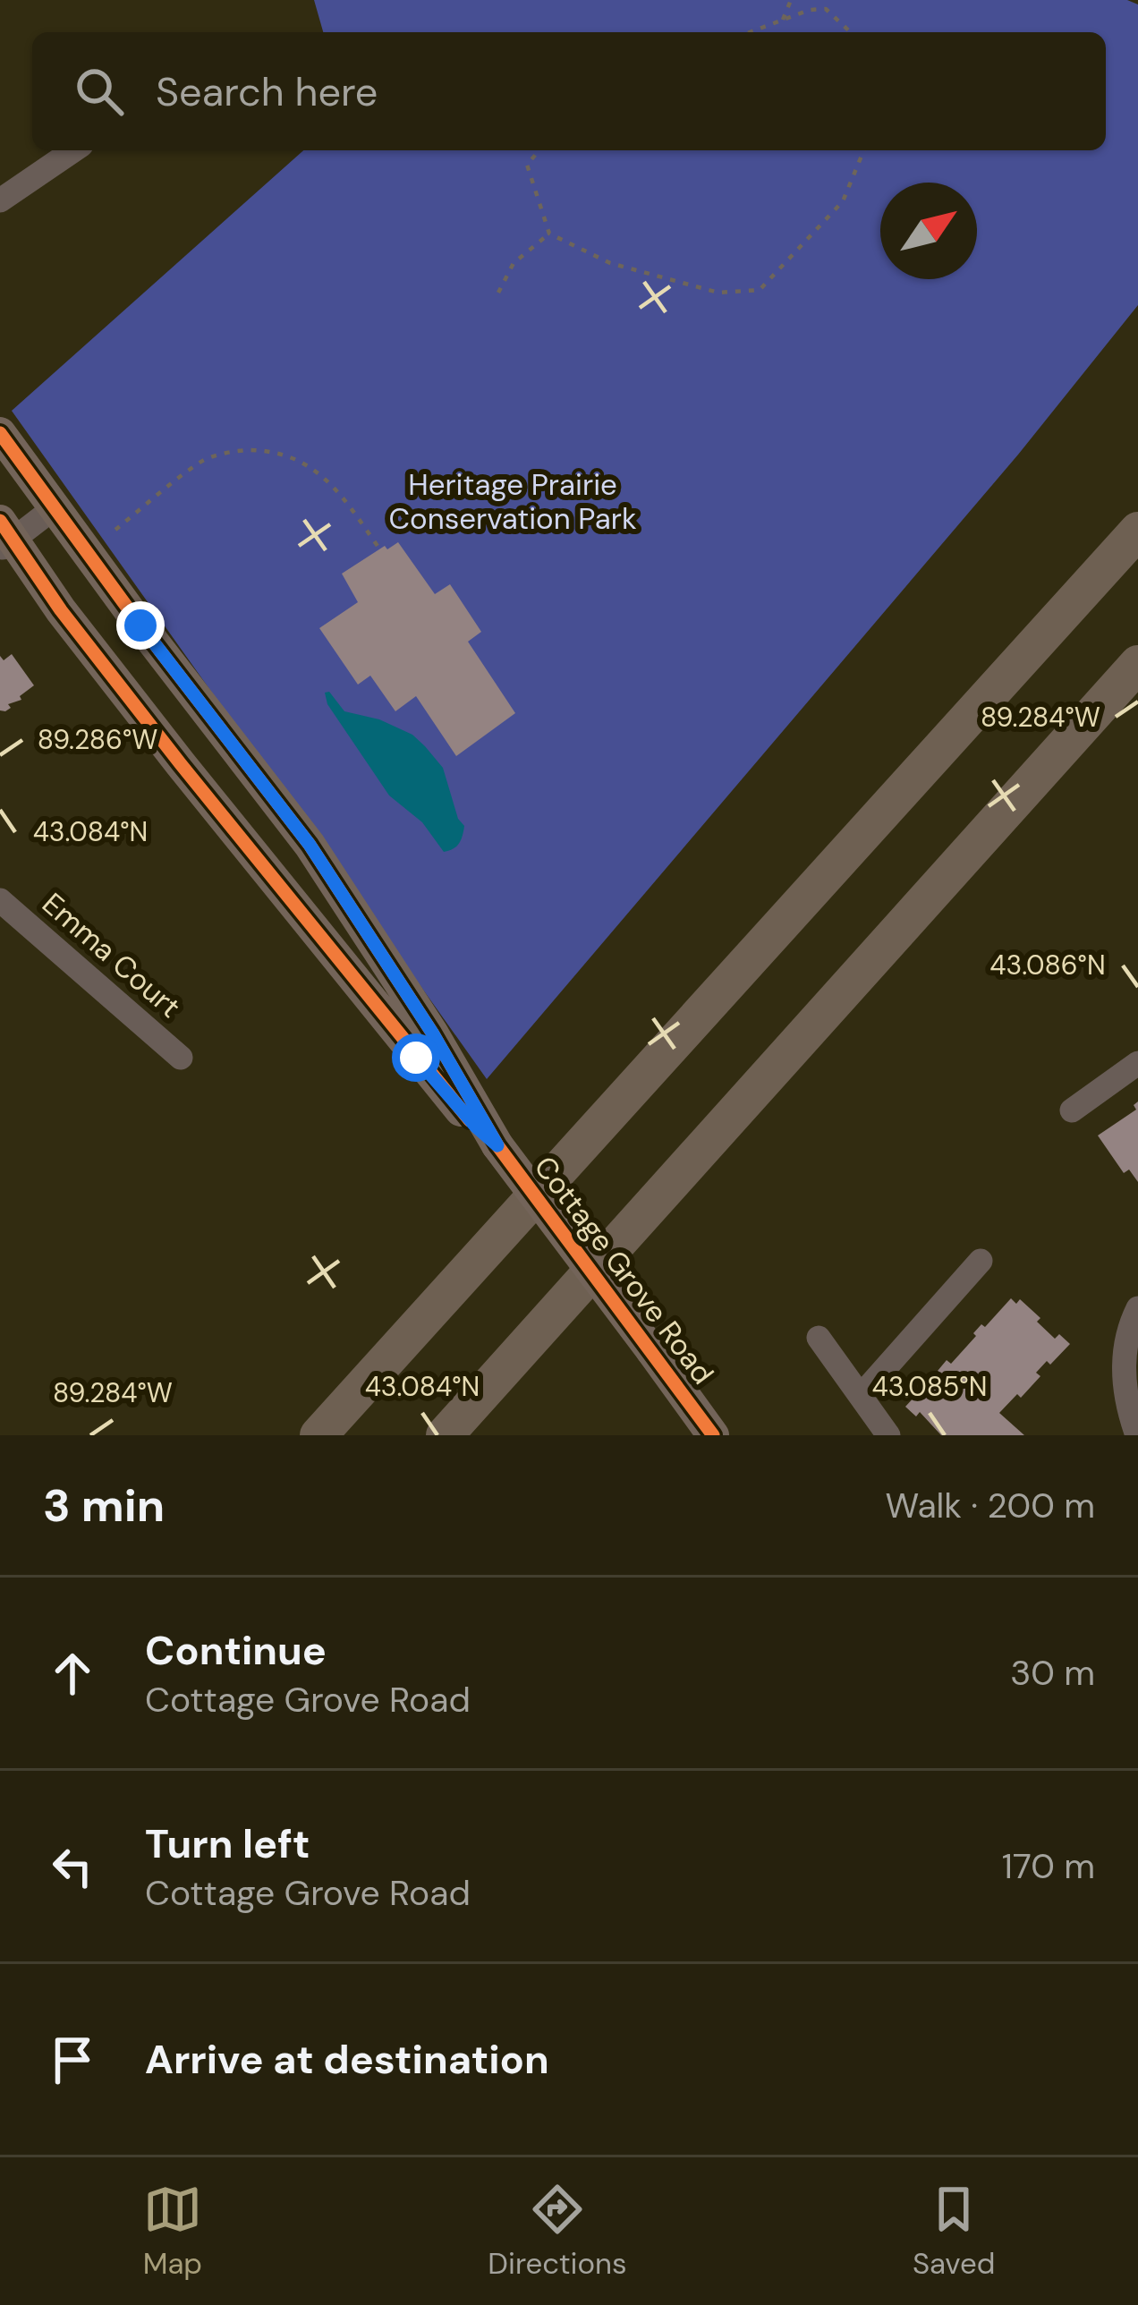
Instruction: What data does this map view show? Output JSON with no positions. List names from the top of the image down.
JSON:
{
  "streets": {
    "main road": ["Cottage Grove Road"],
    "street": ["Emma Court"]
  },
  "parks": ["Heritage Prairie Conservation Park"],
  "north": "top right",
  "page": {
    "search": "Search here",
    "heading": ["3 min", "Walk · 200 m"],
    "list": [
      ["Continue", "Cottage Grove Road", "30 m"],
      ["Turn left", "Cottage Grove Road", "170 m"],
      "Arrive at destination"
    ],
    "nav": ["Map", "Directions", "Saved"]
  },
  "coordinates": [
    "89.284°W",
    "89.286°W",
    "43.084°N",
    "43.086°N",
    "43.085°N"
  ]
}
